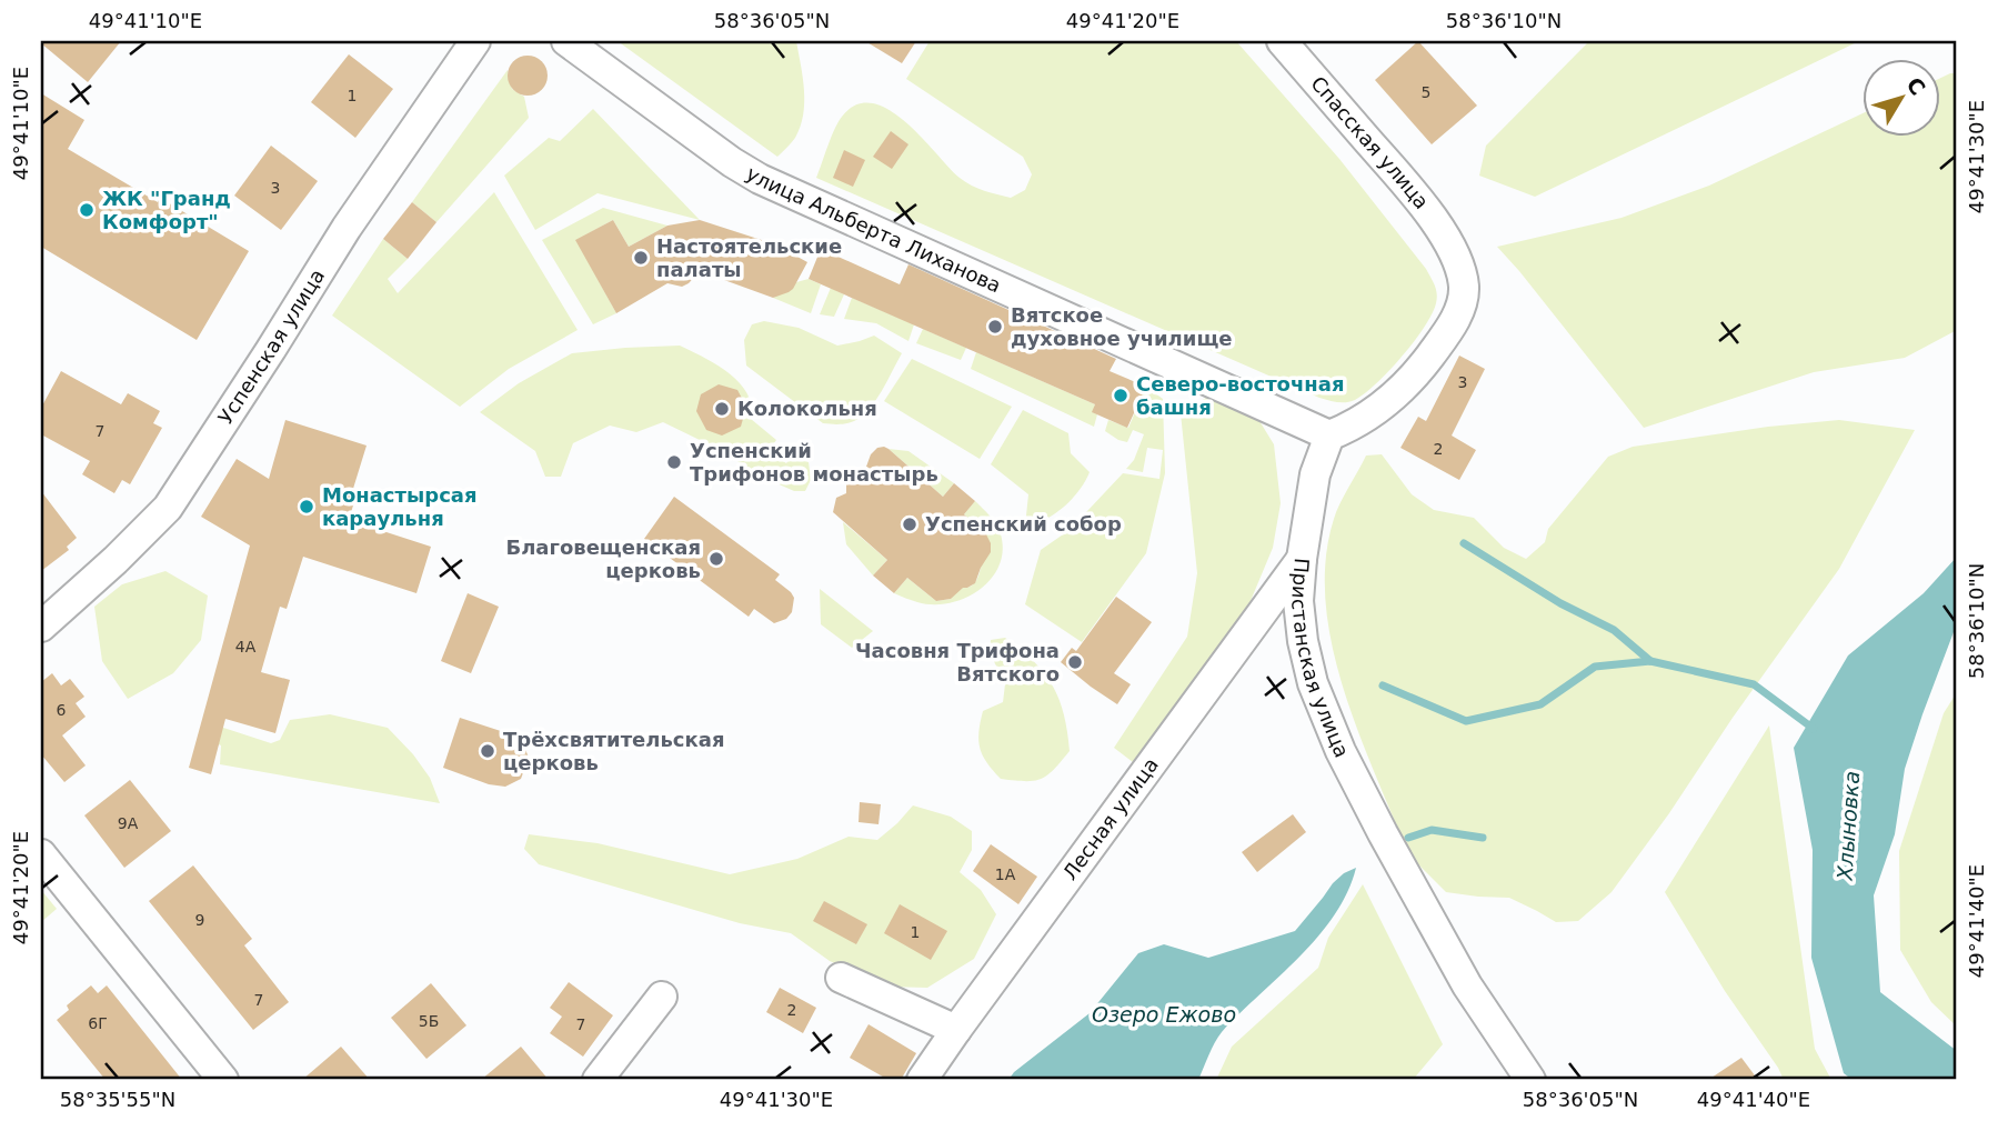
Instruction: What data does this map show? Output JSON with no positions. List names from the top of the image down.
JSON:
{
  "streets": {
    "street": [
      "Спасская улица",
      "улица Альберта Лиханова",
      "Успенская улица",
      "Пристанская улица",
      "Лесная улица"
    ]
  },
  "crossings": [
    ["Спасская улица", "улица Альберта Лиханова"],
    ["Спасская улица", "Пристанская улица"],
    ["улица Альберта Лиханова", "Пристанская улица"],
    ["Пристанская улица", "Лесная улица"]
  ],
  "water": ["Хлыновка", "Озеро Ежово"],
  "places": [
    "ЖК \"Гранд Комфорт\"",
    "Настоятельские палаты",
    "Вятское духовное училище",
    "Северо-восточная башня",
    "Колокольня",
    "Успенский Трифонов монастырь",
    "Монастырсая караульня",
    "Успенский собор",
    "Благовещенская церковь",
    "Часовня Трифона Вятского",
    "Трёхсвятительская церковь"
  ],
  "house_numbers": [
    "5",
    "1",
    "3",
    "3",
    "7",
    "2",
    "4А",
    "6",
    "9А",
    "1А",
    "9",
    "1",
    "7",
    "2",
    "5Б",
    "6Г",
    "7"
  ],
  "north": "top right",
  "coordinates": [
    "49°41'10\"E",
    "58°36'05\"N",
    "49°41'20\"E",
    "58°36'10\"N",
    "49°41'30\"E",
    "49°41'40\"E",
    "58°35'55\"N"
  ]
}
